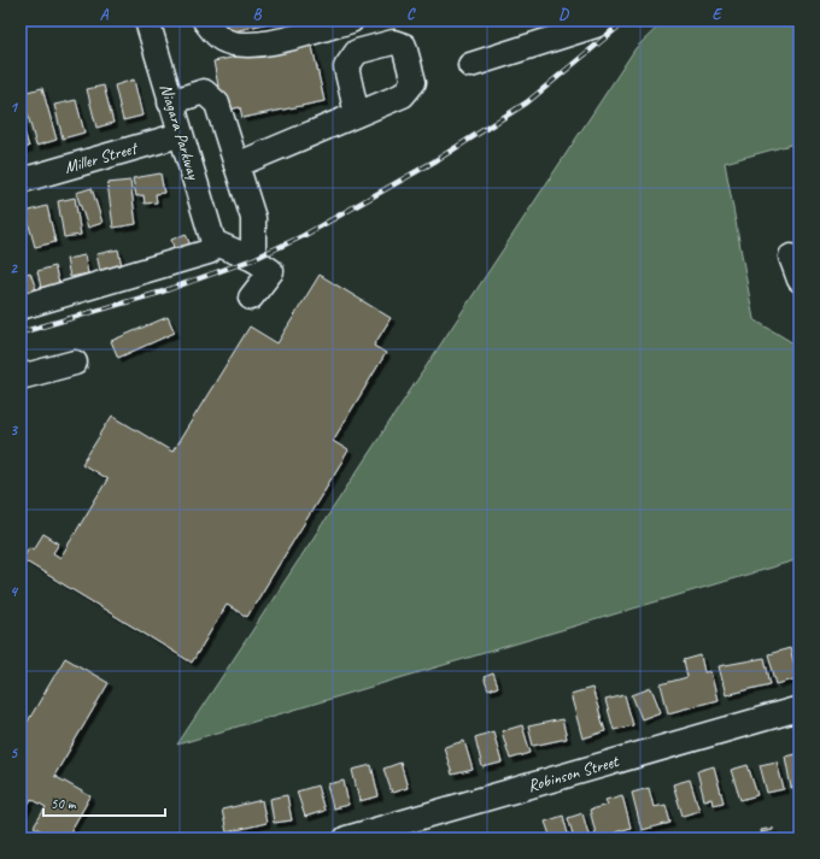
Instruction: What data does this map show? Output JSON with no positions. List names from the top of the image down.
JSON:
{
  "streets": {
    "street": ["Niagara Parkway", "Miller Street", "Robinson Street"]
  },
  "crossings": [
    ["Niagara Parkway", "Miller Street"]
  ],
  "scale_bar": "50 m",
  "grid": {
    "columns": [
      "A",
      "B",
      "C",
      "D",
      "E"
    ],
    "rows": [
      "1",
      "2",
      "3",
      "4",
      "5"
    ]
  }
}
